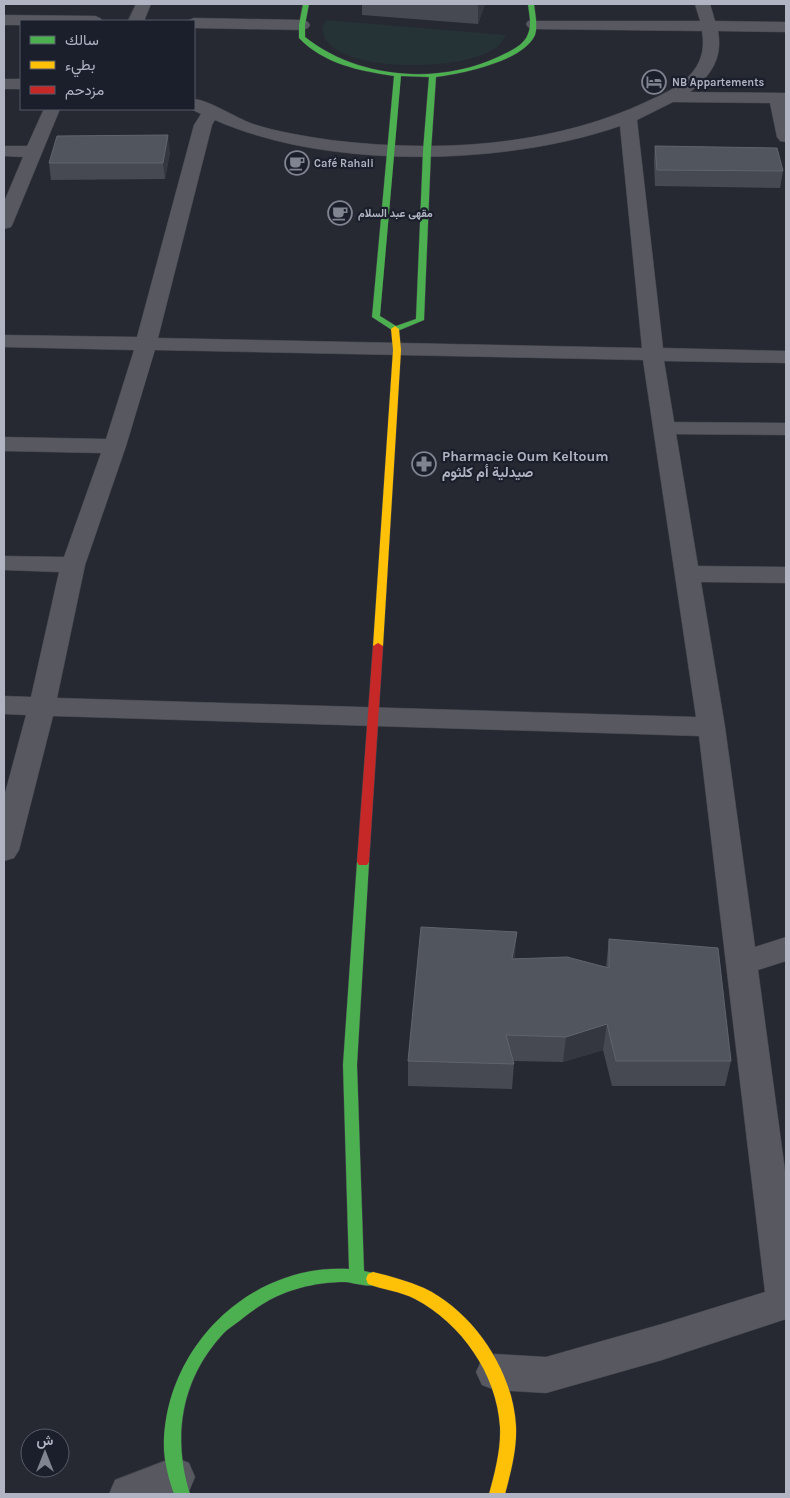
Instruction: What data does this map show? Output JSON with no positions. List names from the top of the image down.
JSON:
{
  "places": {
    "hotel": ["NB Appartements"],
    "cafe": ["Café Rahali", "مقهى عبد السلام"],
    "pharmacy": ["Pharmacie Oum Keltoum صيدلية أم كلثوم"]
  },
  "legend": ["سالك", "بطيء", "مزدحم"],
  "north": "top"
}
